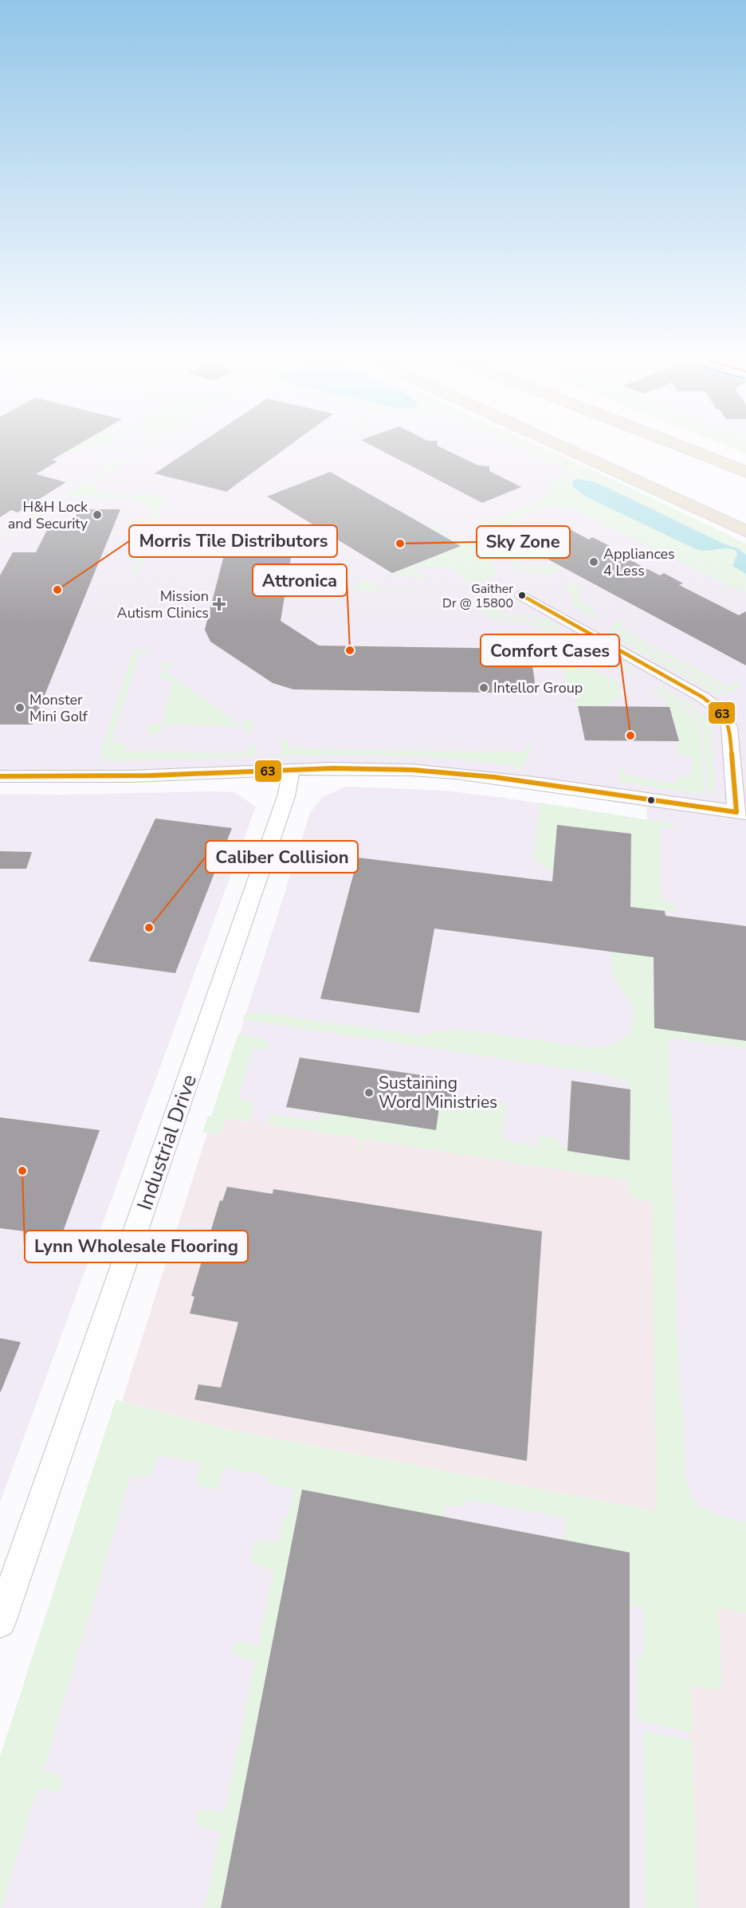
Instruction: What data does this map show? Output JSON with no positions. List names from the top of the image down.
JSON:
{
  "streets": {
    "street": ["Industrial Drive"]
  },
  "places": {
    "other": [
      "H&H Lock and Security",
      "Sky Zone",
      "Appliances 4 Less",
      "Morris Tile Distributors",
      "Gaither Dr @ 15800",
      "Attronica",
      "Intellor Group",
      "Monster Mini Golf",
      "Comfort Cases",
      "Caliber Collision",
      "Sustaining Word Ministries",
      "Lynn Wholesale Flooring"
    ],
    "health": ["Mission Autism Clinics"]
  },
  "lines": ["transit line 63"]
}
